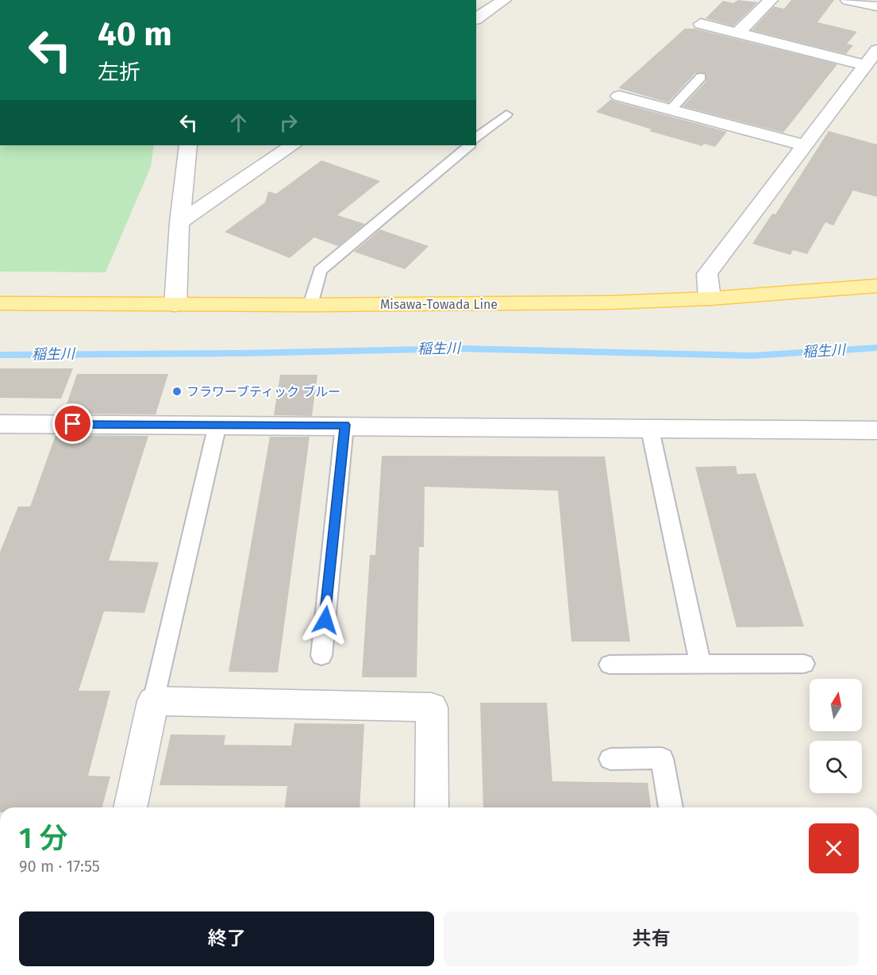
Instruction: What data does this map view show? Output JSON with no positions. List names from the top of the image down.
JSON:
{
  "streets": {
    "main road": ["Misawa-Towada Line"]
  },
  "water": ["稲生川"],
  "places": ["フラワーブティック ブルー"],
  "north": "top",
  "page": {
    "turn": ["40 m", "左折"],
    "heading": ["1 分", "90 m · 17:55"],
    "buttons": ["終了", "共有"]
  }
}
